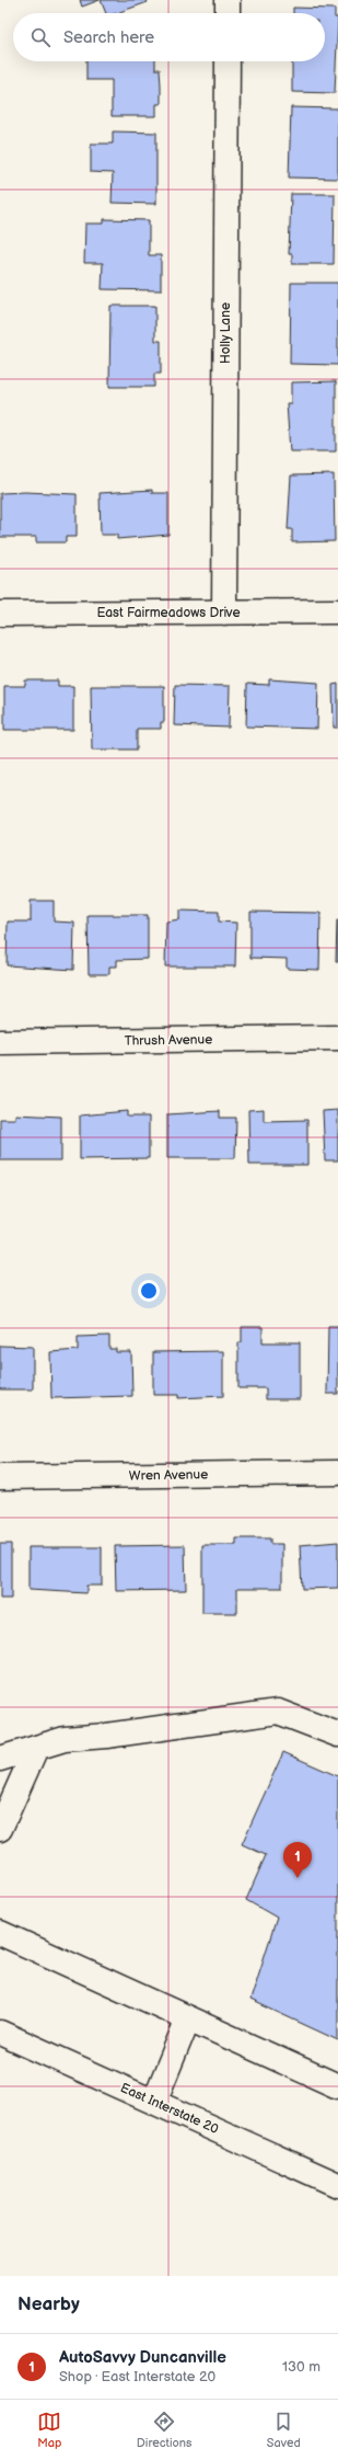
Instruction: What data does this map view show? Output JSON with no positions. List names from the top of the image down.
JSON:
{
  "streets": {
    "street": [
      "Holly Lane",
      "East Fairmeadows Drive",
      "Thrush Avenue",
      "Wren Avenue",
      "East Interstate 20"
    ]
  },
  "crossings": [
    ["Holly Lane", "East Fairmeadows Drive"]
  ],
  "page": {
    "search": "Search here",
    "pins": "1",
    "heading": "Nearby",
    "list": [
      {
        "mark": "1",
        "name": "AutoSavvy Duncanville",
        "note": "Shop · East Interstate 20",
        "value": "130 m"
      }
    ],
    "nav": ["Map", "Directions", "Saved"]
  }
}
